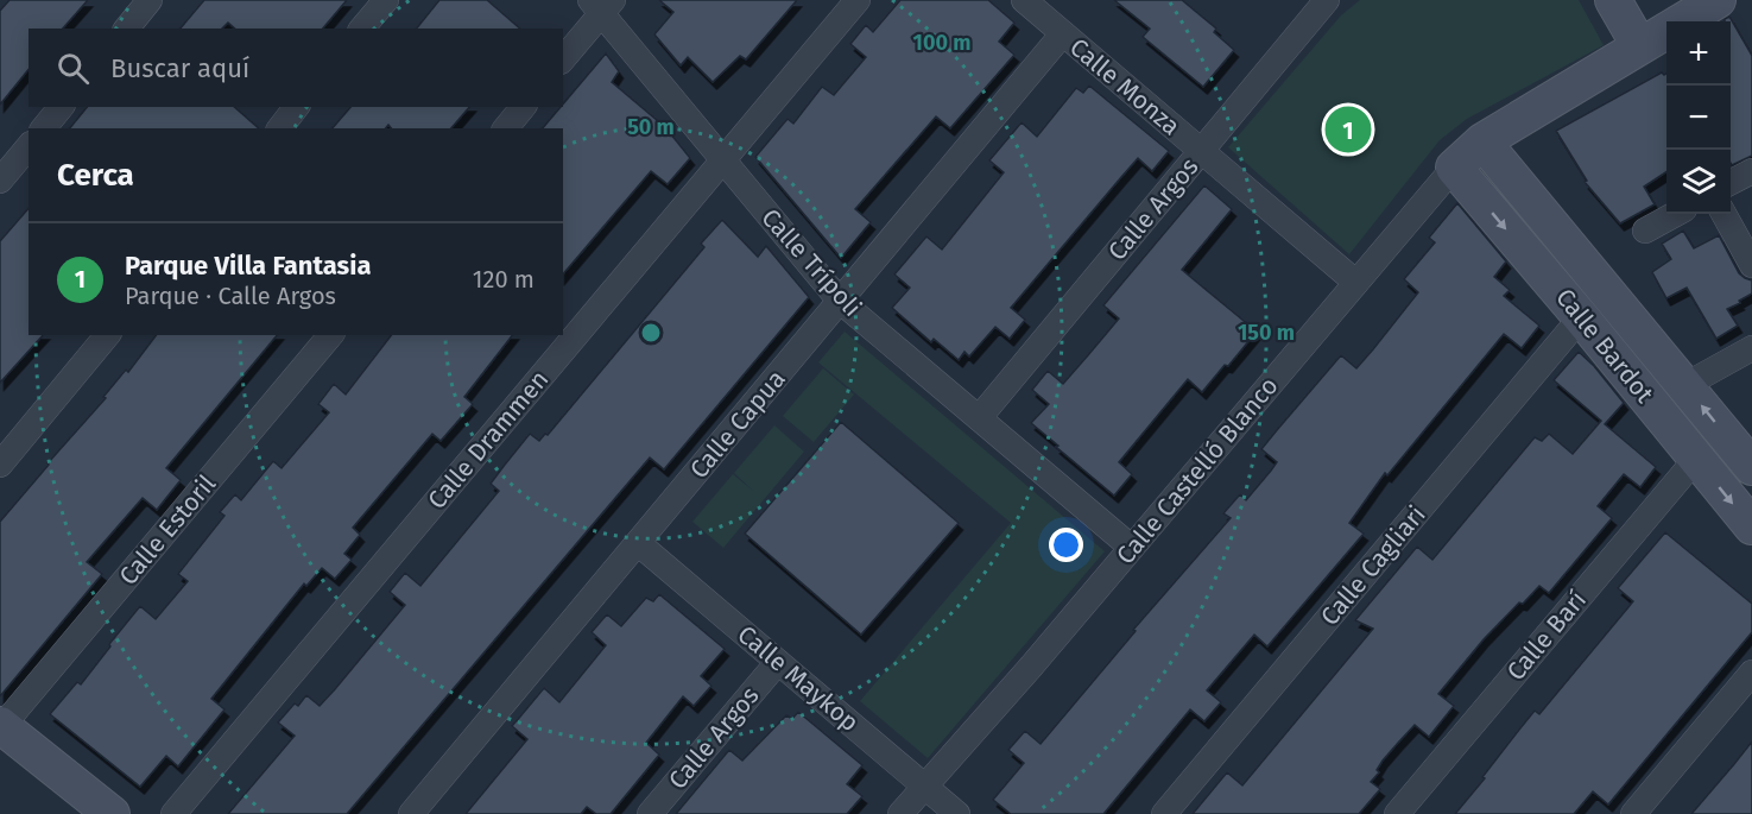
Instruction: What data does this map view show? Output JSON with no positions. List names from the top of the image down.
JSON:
{
  "streets": {
    "street": [
      "Calle Monza",
      "Calle Argos",
      "Calle Trípoli",
      "Calle Bardot",
      "Calle Capua",
      "Calle Drammen",
      "Calle Castelló Blanco",
      "Calle Estoril",
      "Calle Cagliari",
      "Calle Barí",
      "Calle Maykop"
    ]
  },
  "crossings": [
    ["Calle Monza", "Calle Argos"],
    ["Calle Monza", "Calle Capua"],
    ["Calle Monza", "Calle Castelló Blanco"],
    ["Calle Argos", "Calle Trípoli"],
    ["Calle Argos", "Calle Maykop"],
    ["Calle Trípoli", "Calle Capua"],
    ["Calle Trípoli", "Calle Drammen"],
    ["Calle Trípoli", "Calle Castelló Blanco"],
    ["Calle Bardot", "Calle Castelló Blanco"],
    ["Calle Bardot", "Calle Cagliari"],
    ["Calle Bardot", "Calle Barí"],
    ["Calle Capua", "Calle Maykop"],
    ["Calle Castelló Blanco", "Calle Maykop"]
  ],
  "page": {
    "map_buttons": ["+", "−"],
    "search": "Buscar aquí",
    "pins": "1",
    "heading": "Cerca",
    "list": [
      {
        "mark": "1",
        "name": "Parque Villa Fantasia",
        "note": "Parque · Calle Argos",
        "value": "120 m"
      }
    ]
  },
  "rings": ["100 m", "50 m", "150 m"]
}
